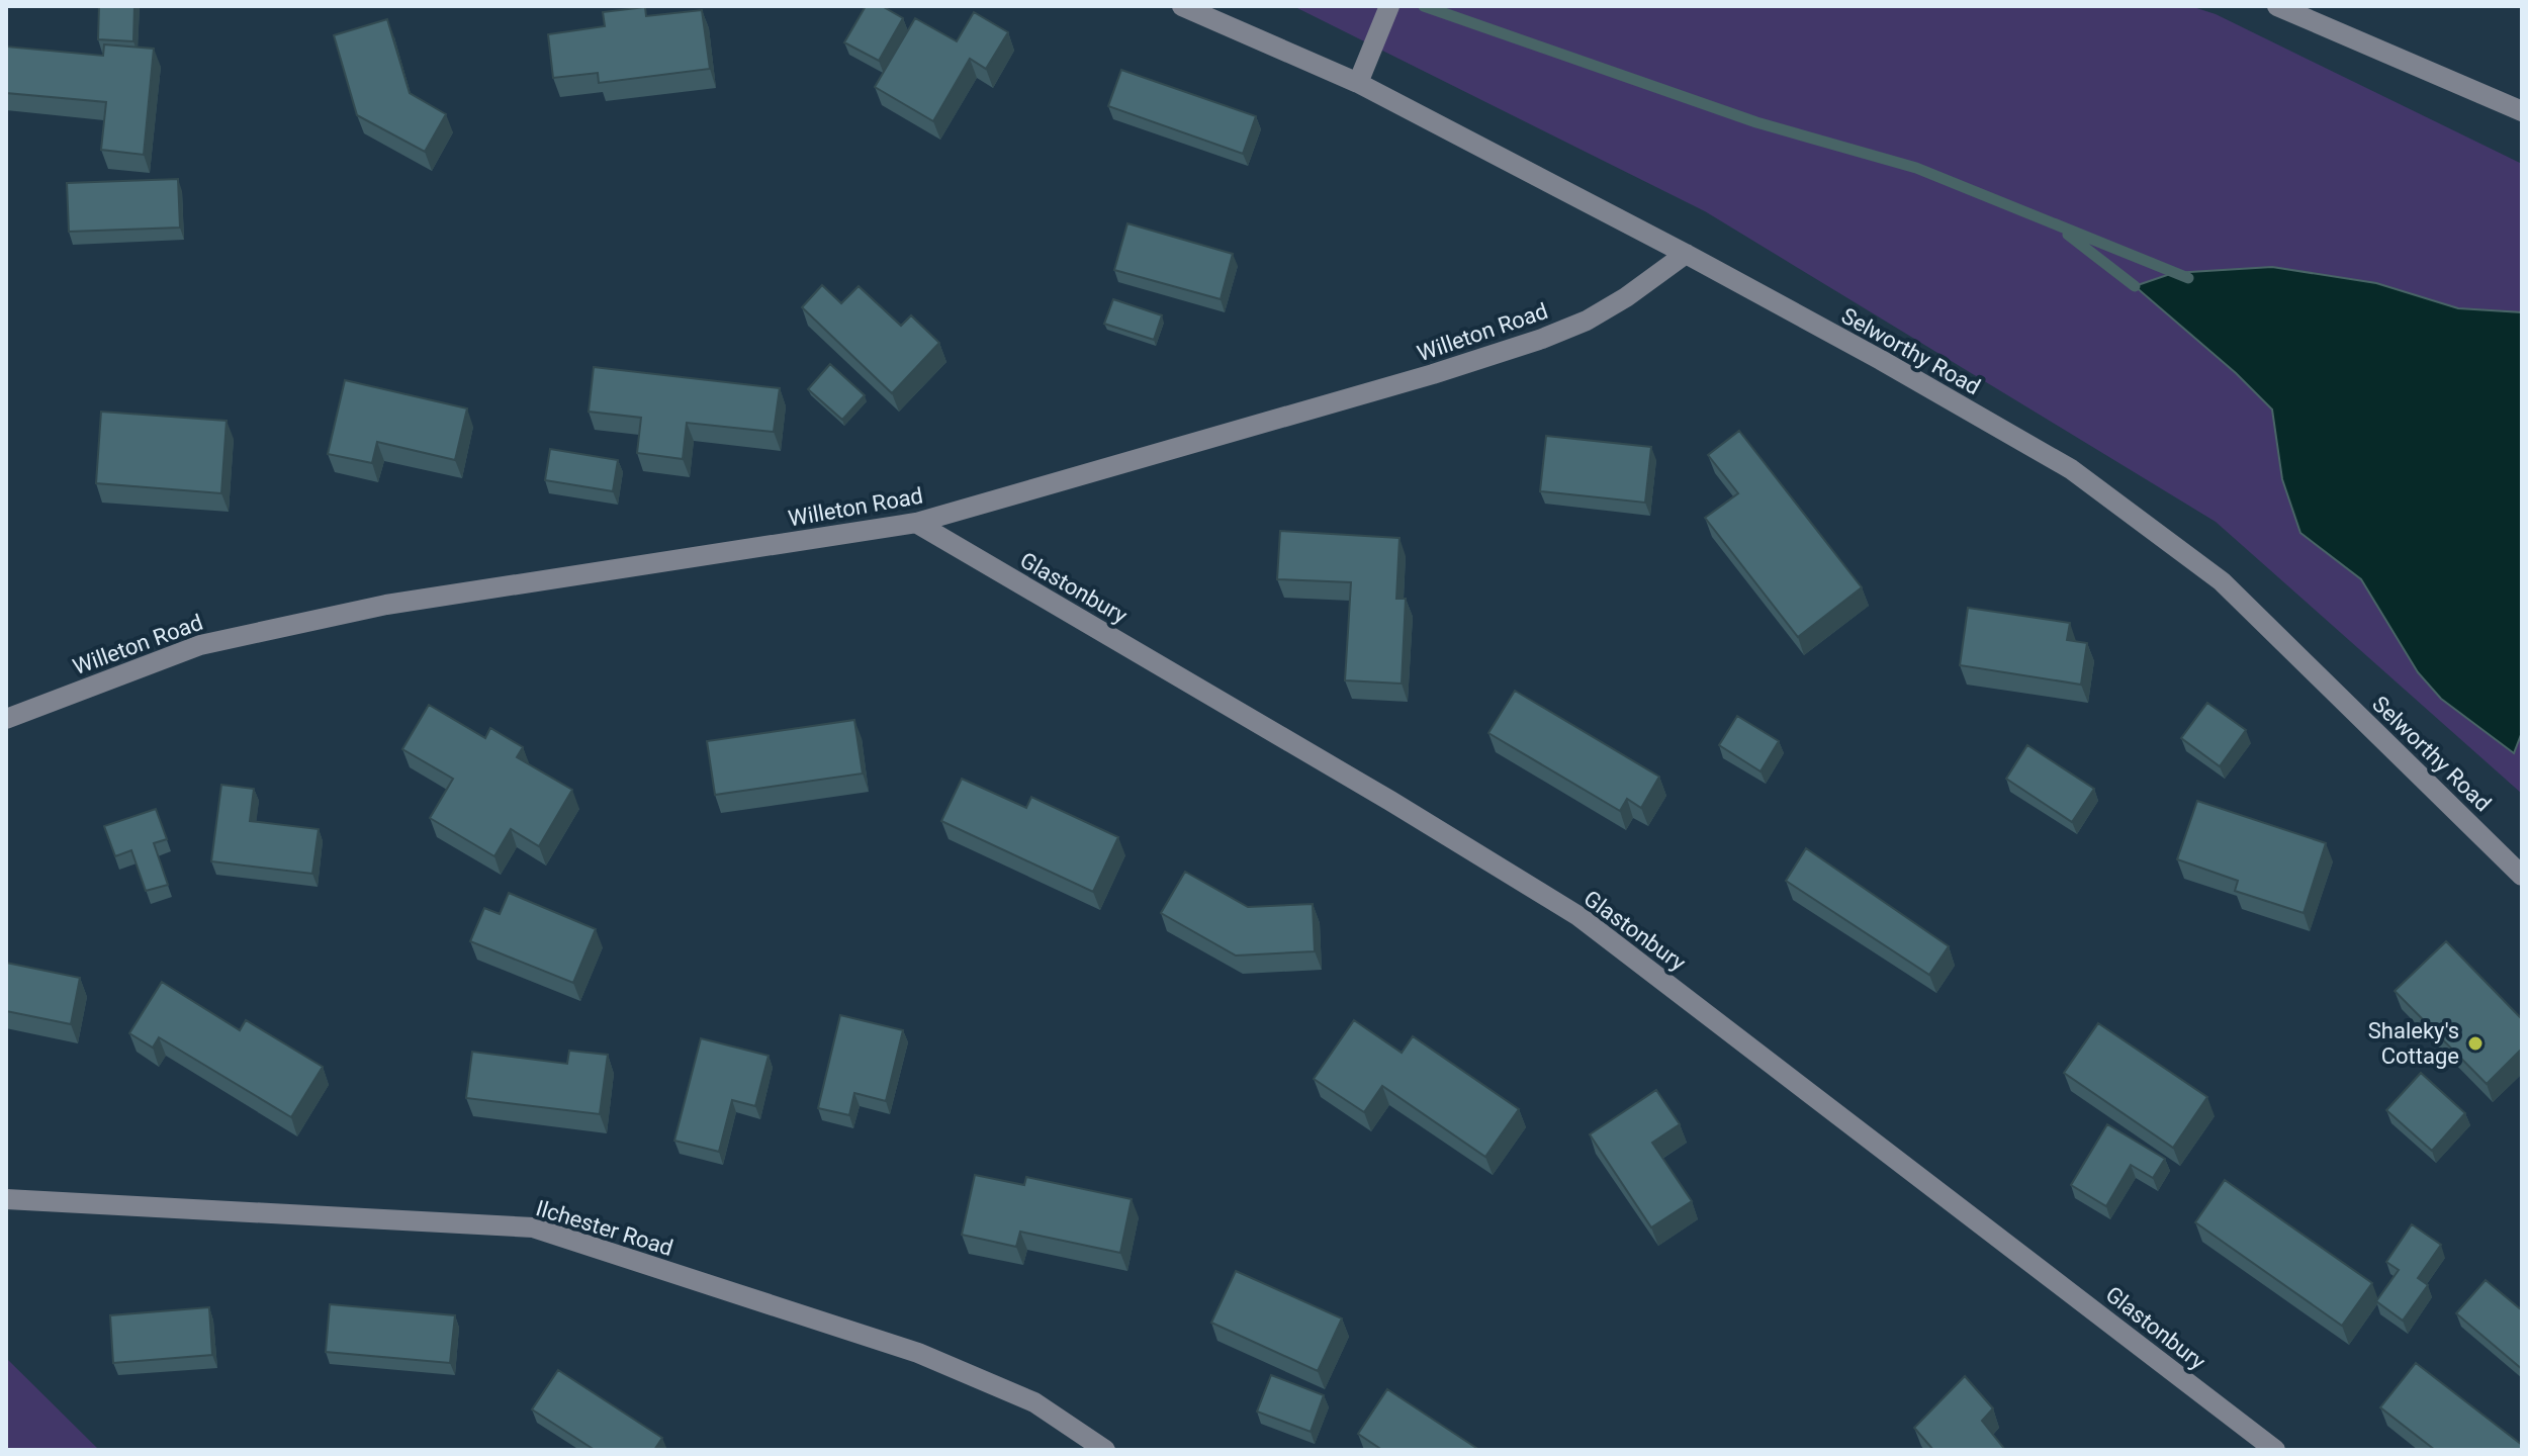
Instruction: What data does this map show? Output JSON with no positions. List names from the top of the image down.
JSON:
{
  "streets": {
    "street": [
      "Willeton Road",
      "Selworthy Road",
      "Glastonbury",
      "Ilchester Road"
    ]
  },
  "crossings": [
    ["Willeton Road", "Selworthy Road"],
    ["Willeton Road", "Glastonbury"]
  ],
  "places": ["Shaleky's Cottage"]
}
